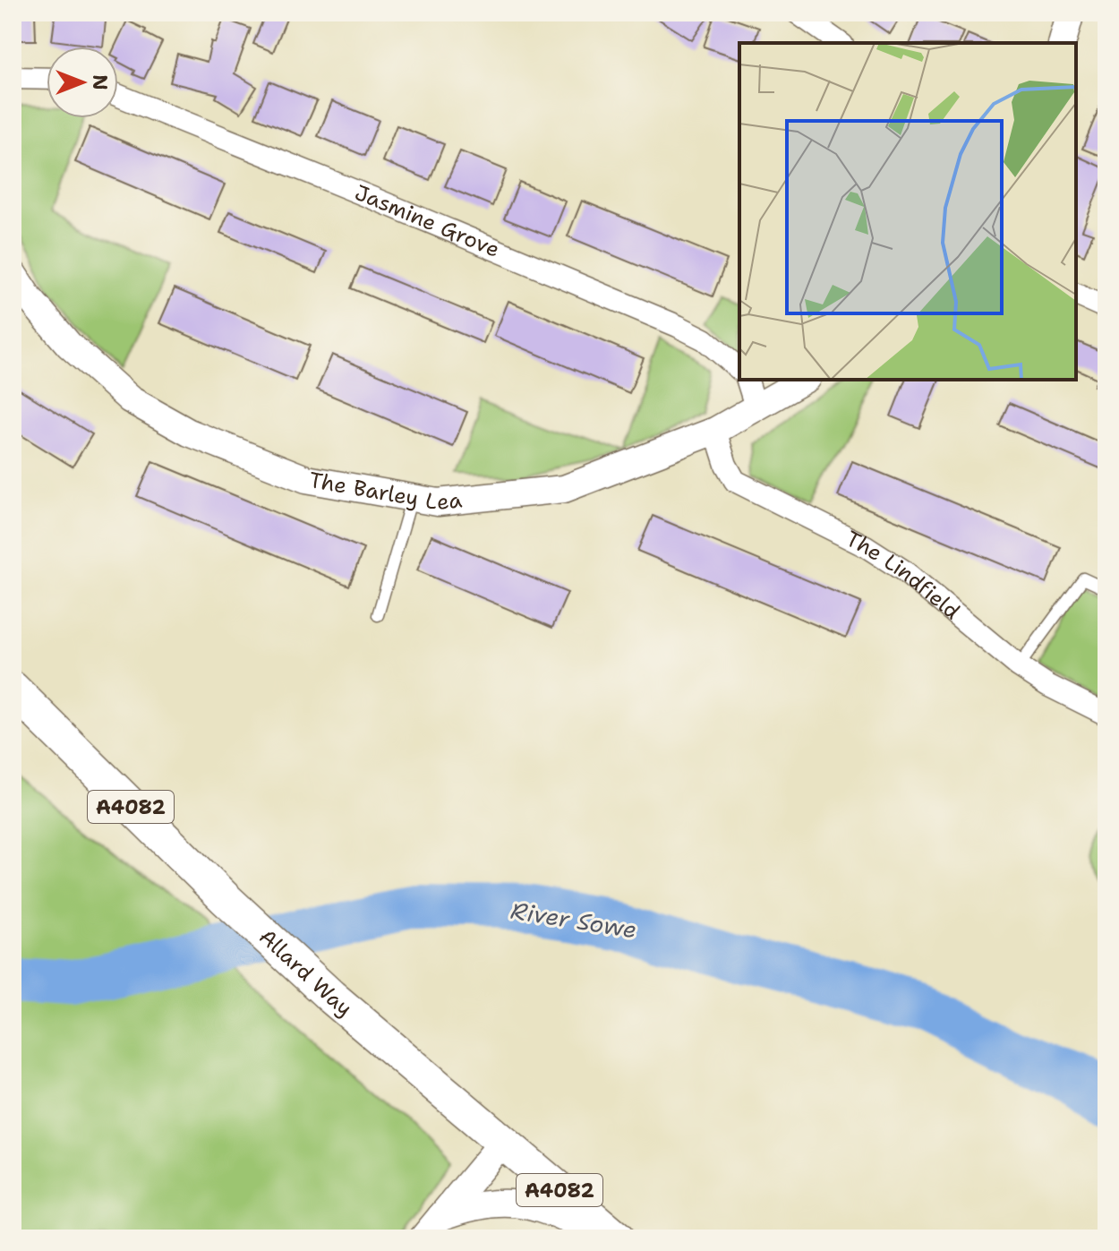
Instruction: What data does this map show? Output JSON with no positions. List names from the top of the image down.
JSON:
{
  "streets": {
    "main road": ["A4082", "Allard Way"],
    "street": ["Jasmine Grove", "The Barley Lea", "The Lindfield"]
  },
  "crossings": [
    ["The Barley Lea", "The Lindfield"]
  ],
  "water": ["River Sowe"],
  "north": "right"
}
